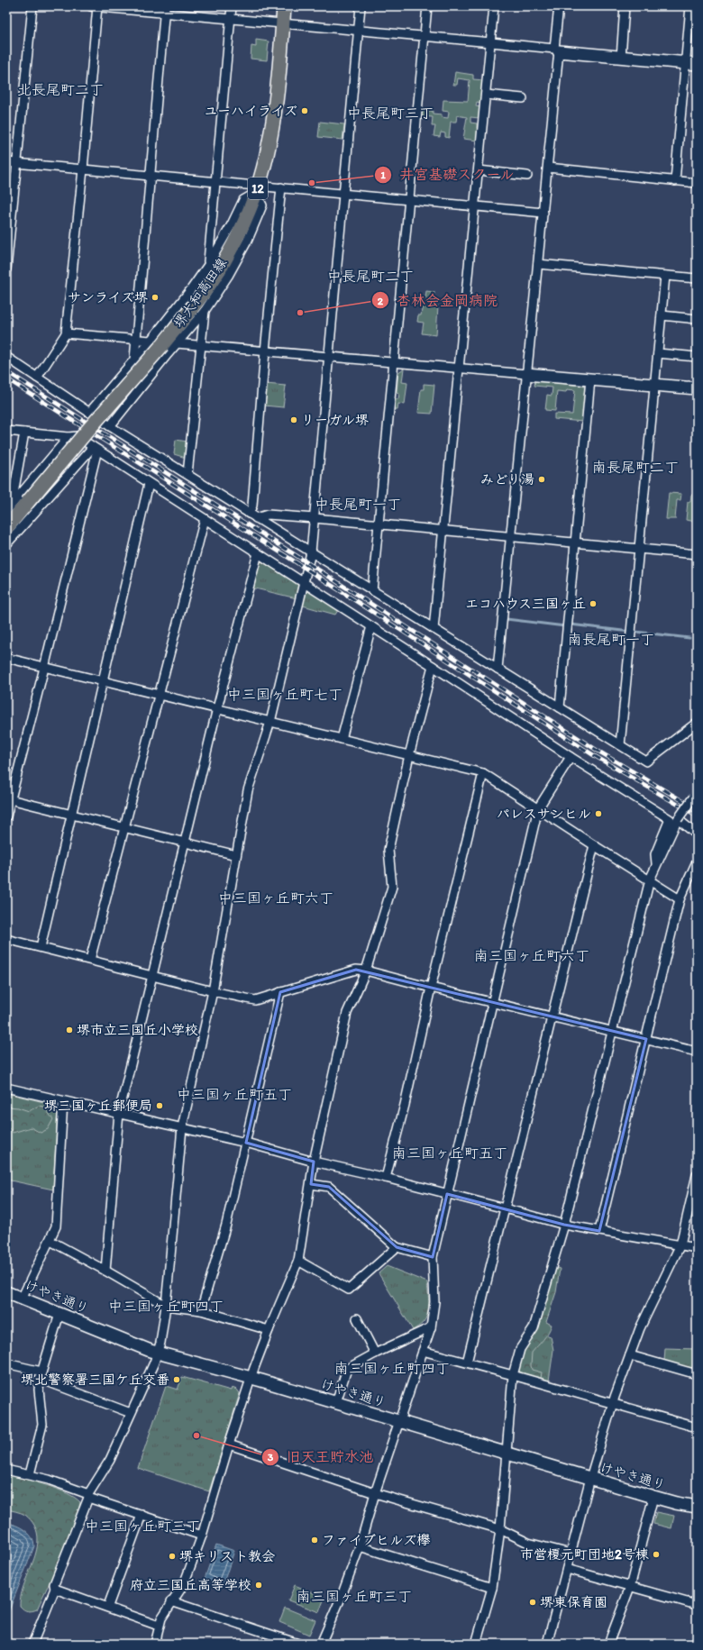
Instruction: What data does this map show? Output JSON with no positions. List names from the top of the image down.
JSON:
{
  "streets": {
    "main road": ["12", "堺大和高田線"],
    "street": ["けやき通り"]
  },
  "districts": [
    "北長尾町二丁",
    "中長尾町三丁",
    "中長尾町二丁",
    "南長尾町二丁",
    "中長尾町一丁",
    "南長尾町一丁",
    "中三国ヶ丘町七丁",
    "中三国ヶ丘町六丁",
    "南三国ヶ丘町六丁",
    "中三国ヶ丘町五丁",
    "南三国ヶ丘町五丁",
    "中三国ヶ丘町四丁",
    "南三国ヶ丘町四丁",
    "中三国ヶ丘町三丁",
    "南三国ヶ丘町三丁"
  ],
  "places": [
    "ユーハイライズ",
    "井宮基礎スクール",
    "サンライズ堺",
    "杏林会金岡病院",
    "リーガル堺",
    "みどり湯",
    "エコハウス三国ヶ丘",
    "パレスサンヒル",
    "堺市立三国丘小学校",
    "堺三国ヶ丘郵便局",
    "堺北警察署三国ケ丘交番",
    "旧天王貯水池",
    "ファイブヒルズ欅",
    "市営榎元町団地2号棟",
    "堺キリスト教会",
    "府立三国丘高等学校",
    "堺東保育園"
  ]
}
